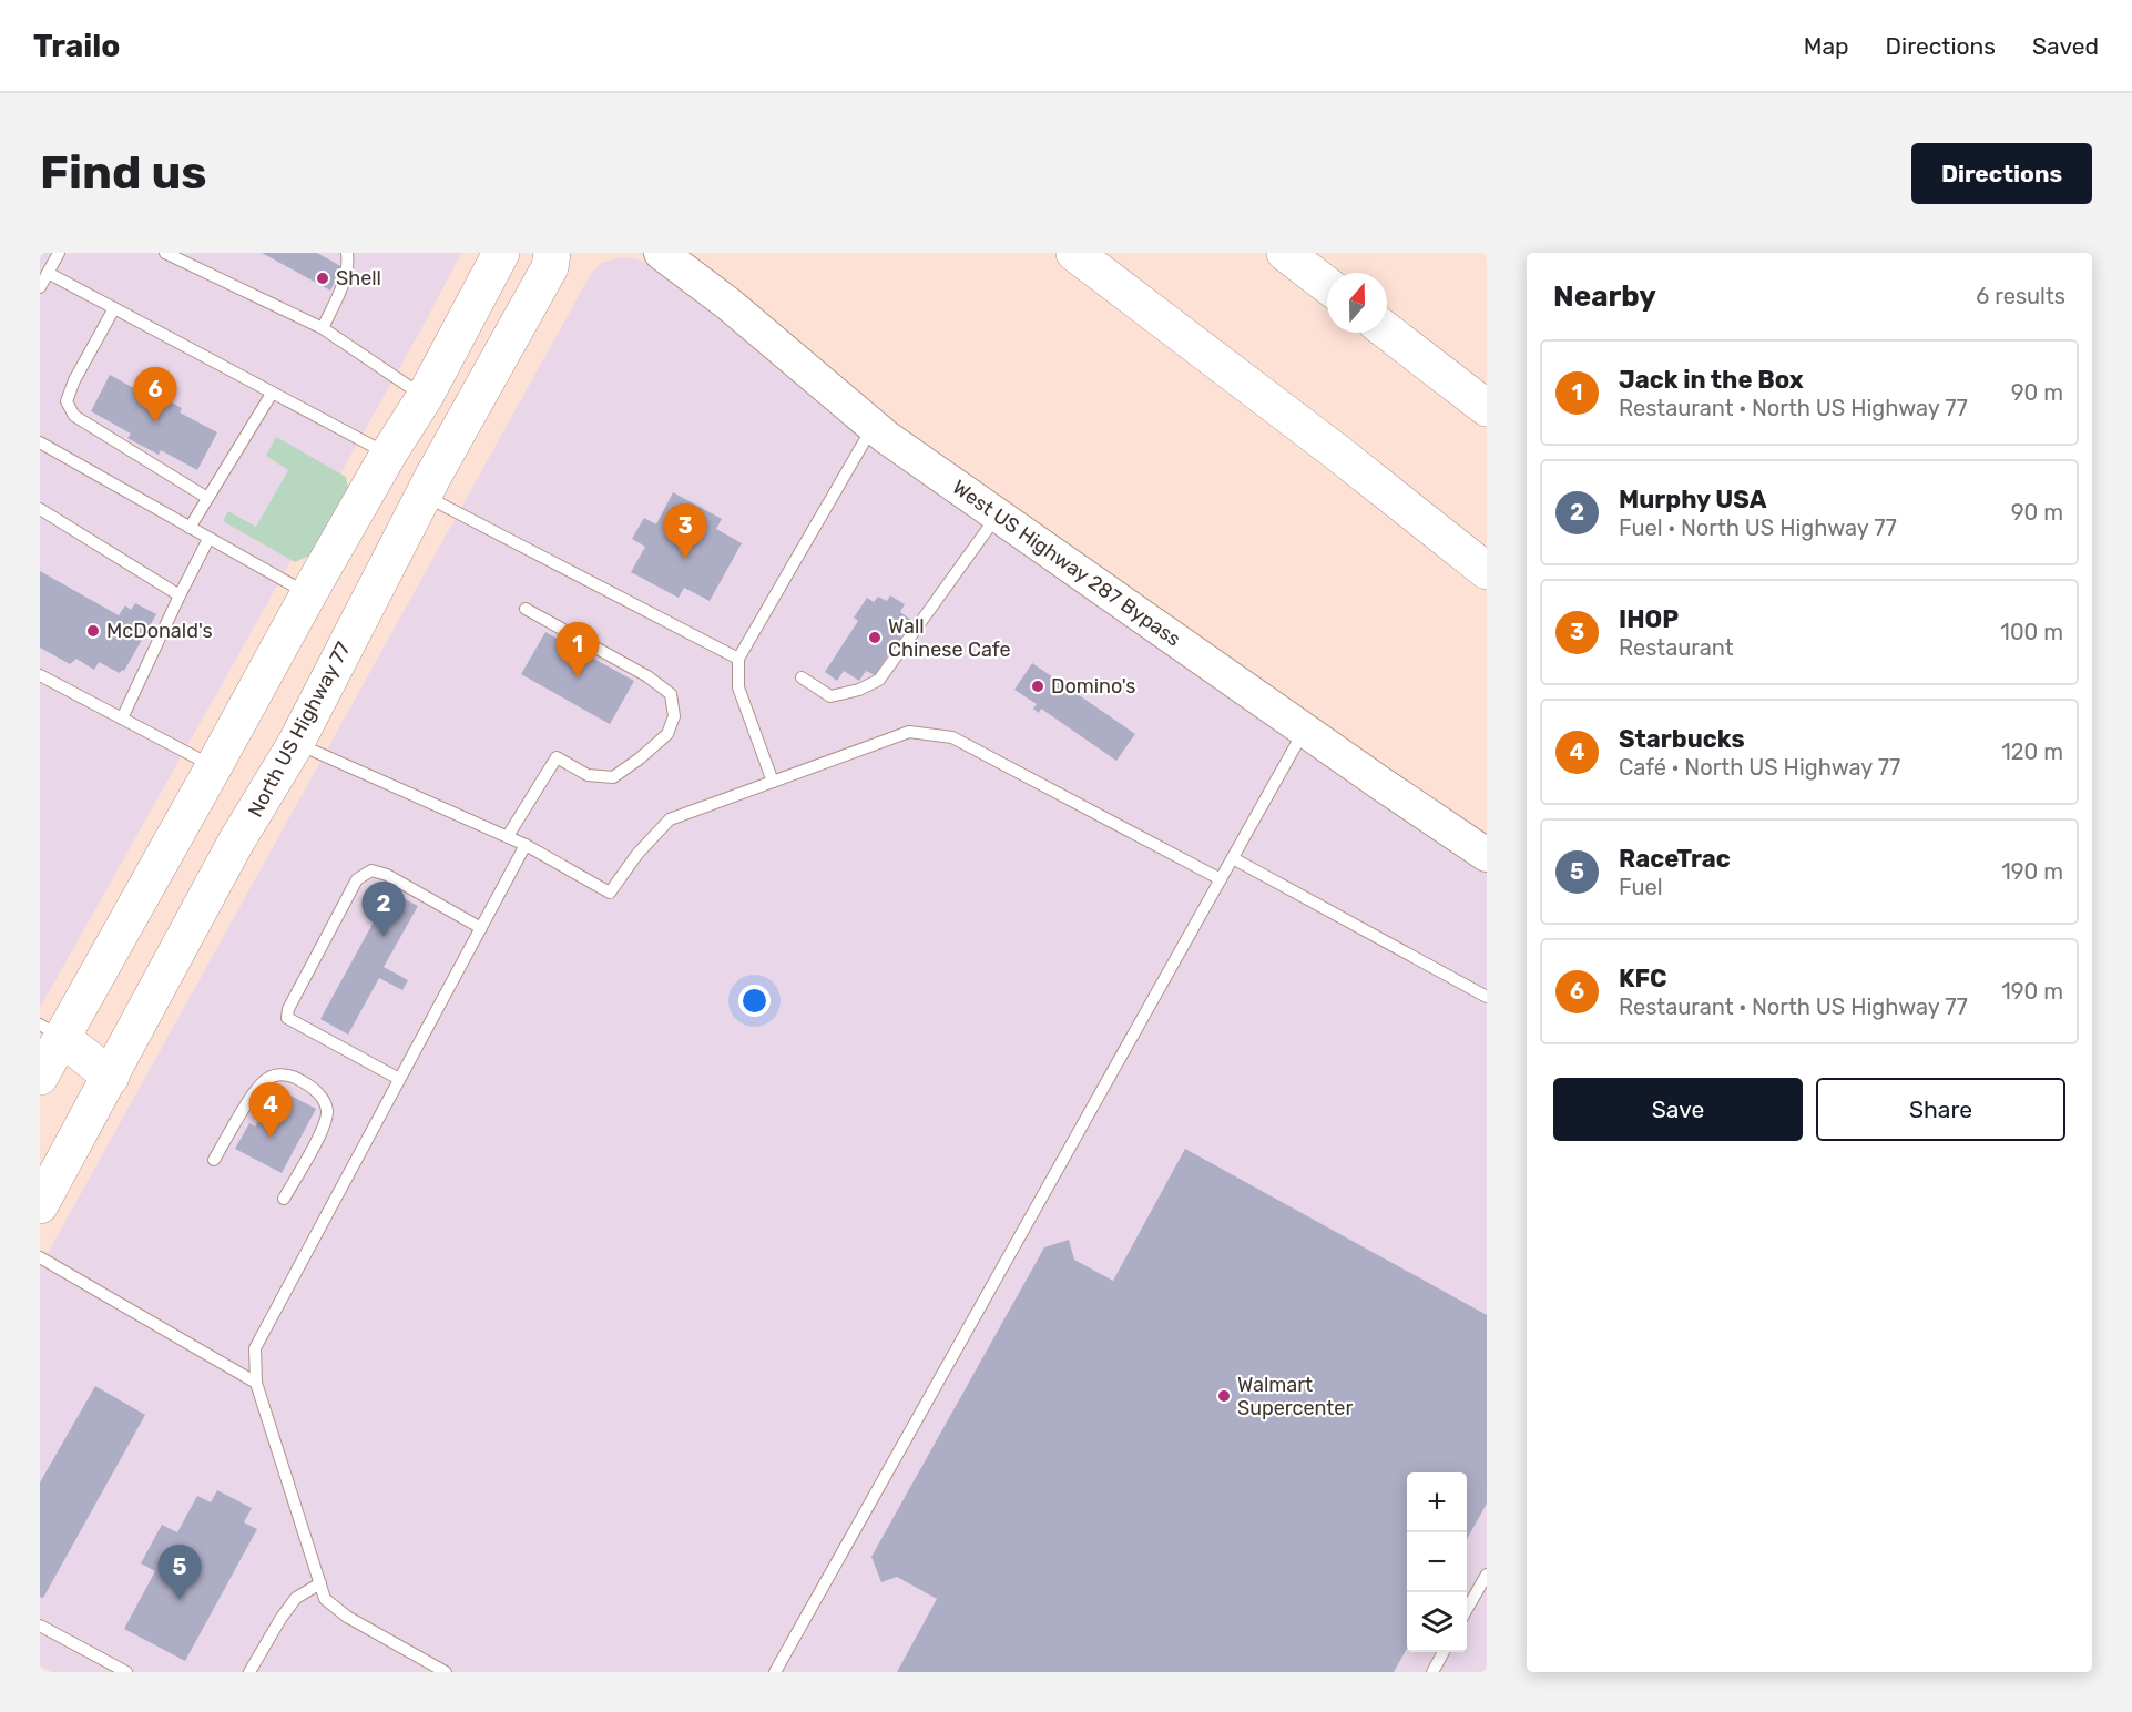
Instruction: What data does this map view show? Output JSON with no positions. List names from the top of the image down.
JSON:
{
  "streets": {
    "main road": ["West US Highway 287 Bypass", "North US Highway 77"]
  },
  "places": [
    "Shell",
    "McDonald's",
    "Wall Chinese Cafe",
    "Domino's",
    "Walmart Supercenter"
  ],
  "north": "top",
  "page": {
    "header": "Trailo",
    "nav": ["Map", "Directions", "Saved"],
    "buttons": [
      "Directions",
      ["Save", "Share"]
    ],
    "title": "Find us",
    "heading": ["Nearby", "6 results"],
    "list": [
      {
        "mark": "1",
        "name": "Jack in the Box",
        "note": "Restaurant · North US Highway 77",
        "value": "90 m"
      },
      {
        "mark": "2",
        "name": "Murphy USA",
        "note": "Fuel · North US Highway 77",
        "value": "90 m"
      },
      {
        "mark": "3",
        "name": "IHOP",
        "note": "Restaurant",
        "value": "100 m"
      },
      {
        "mark": "4",
        "name": "Starbucks",
        "note": "Café · North US Highway 77",
        "value": "120 m"
      },
      {
        "mark": "5",
        "name": "RaceTrac",
        "note": "Fuel",
        "value": "190 m"
      },
      {
        "mark": "6",
        "name": "KFC",
        "note": "Restaurant · North US Highway 77",
        "value": "190 m"
      }
    ],
    "pins": [
      "6",
      "3",
      "1",
      "2",
      "4",
      "5"
    ],
    "map_buttons": ["+", "−"]
  }
}
